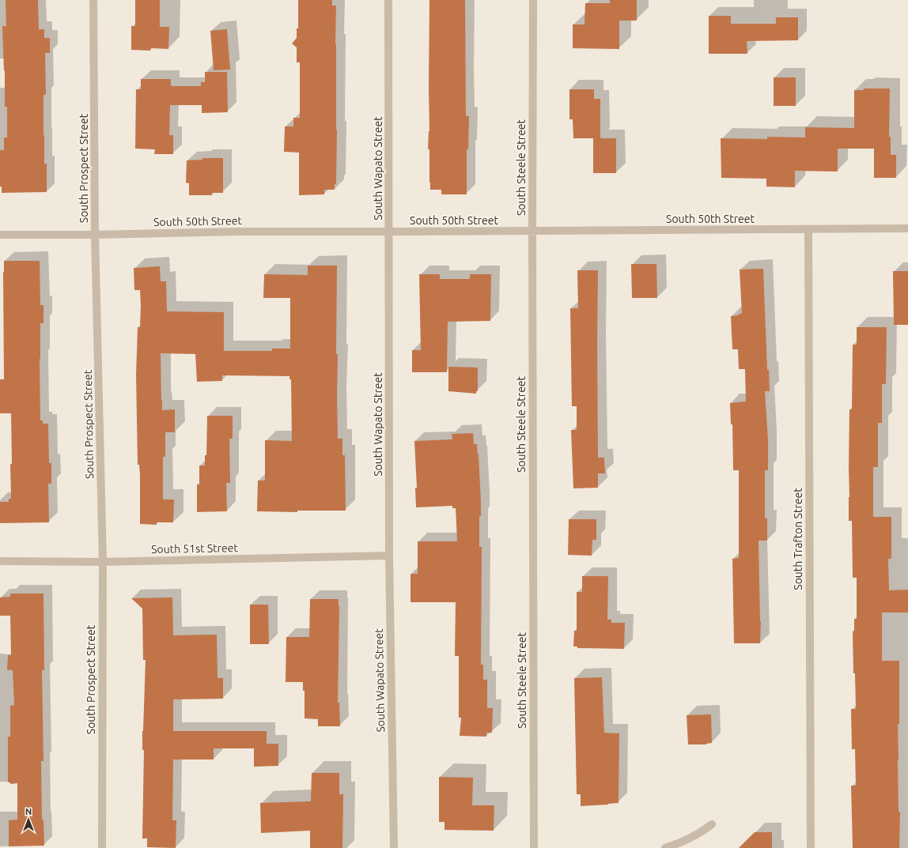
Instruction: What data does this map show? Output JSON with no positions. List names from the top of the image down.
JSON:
{
  "streets": {
    "street": [
      "South Steele Street",
      "South Prospect Street",
      "South Wapato Street",
      "South 50th Street",
      "South Trafton Street",
      "South 51st Street"
    ]
  },
  "crossings": [
    ["South Steele Street", "South 50th Street"],
    ["South Prospect Street", "South 50th Street"],
    ["South Prospect Street", "South 51st Street"],
    ["South Wapato Street", "South 50th Street"],
    ["South Wapato Street", "South 51st Street"],
    ["South 50th Street", "South Trafton Street"]
  ],
  "north": "top"
}
